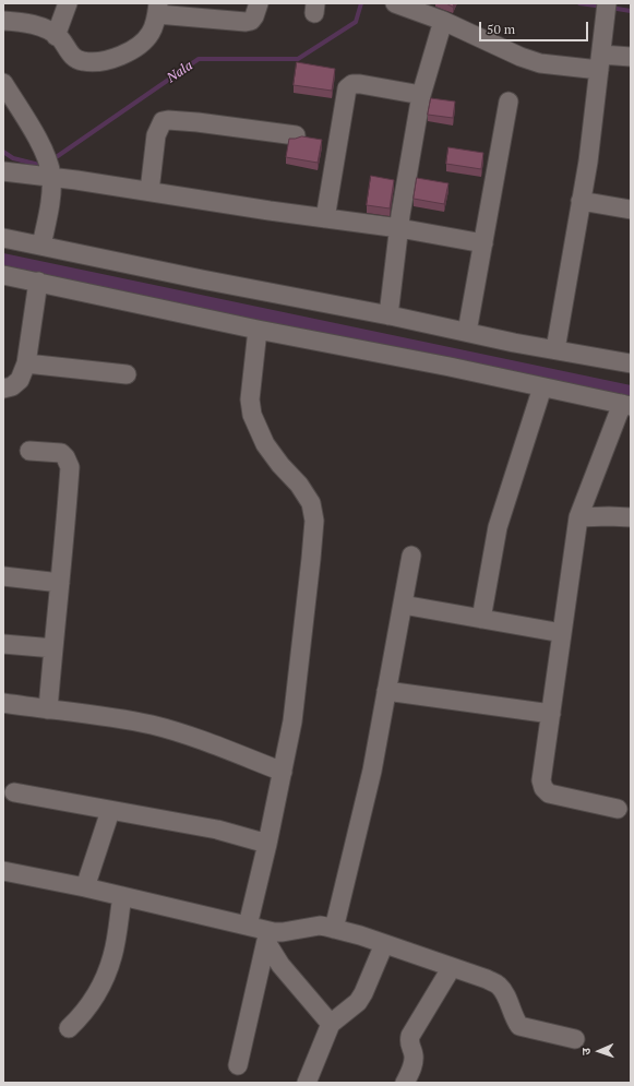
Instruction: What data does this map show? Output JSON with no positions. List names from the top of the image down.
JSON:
{
  "water": ["Nala"],
  "scale_bar": "50 m",
  "north": "left"
}
